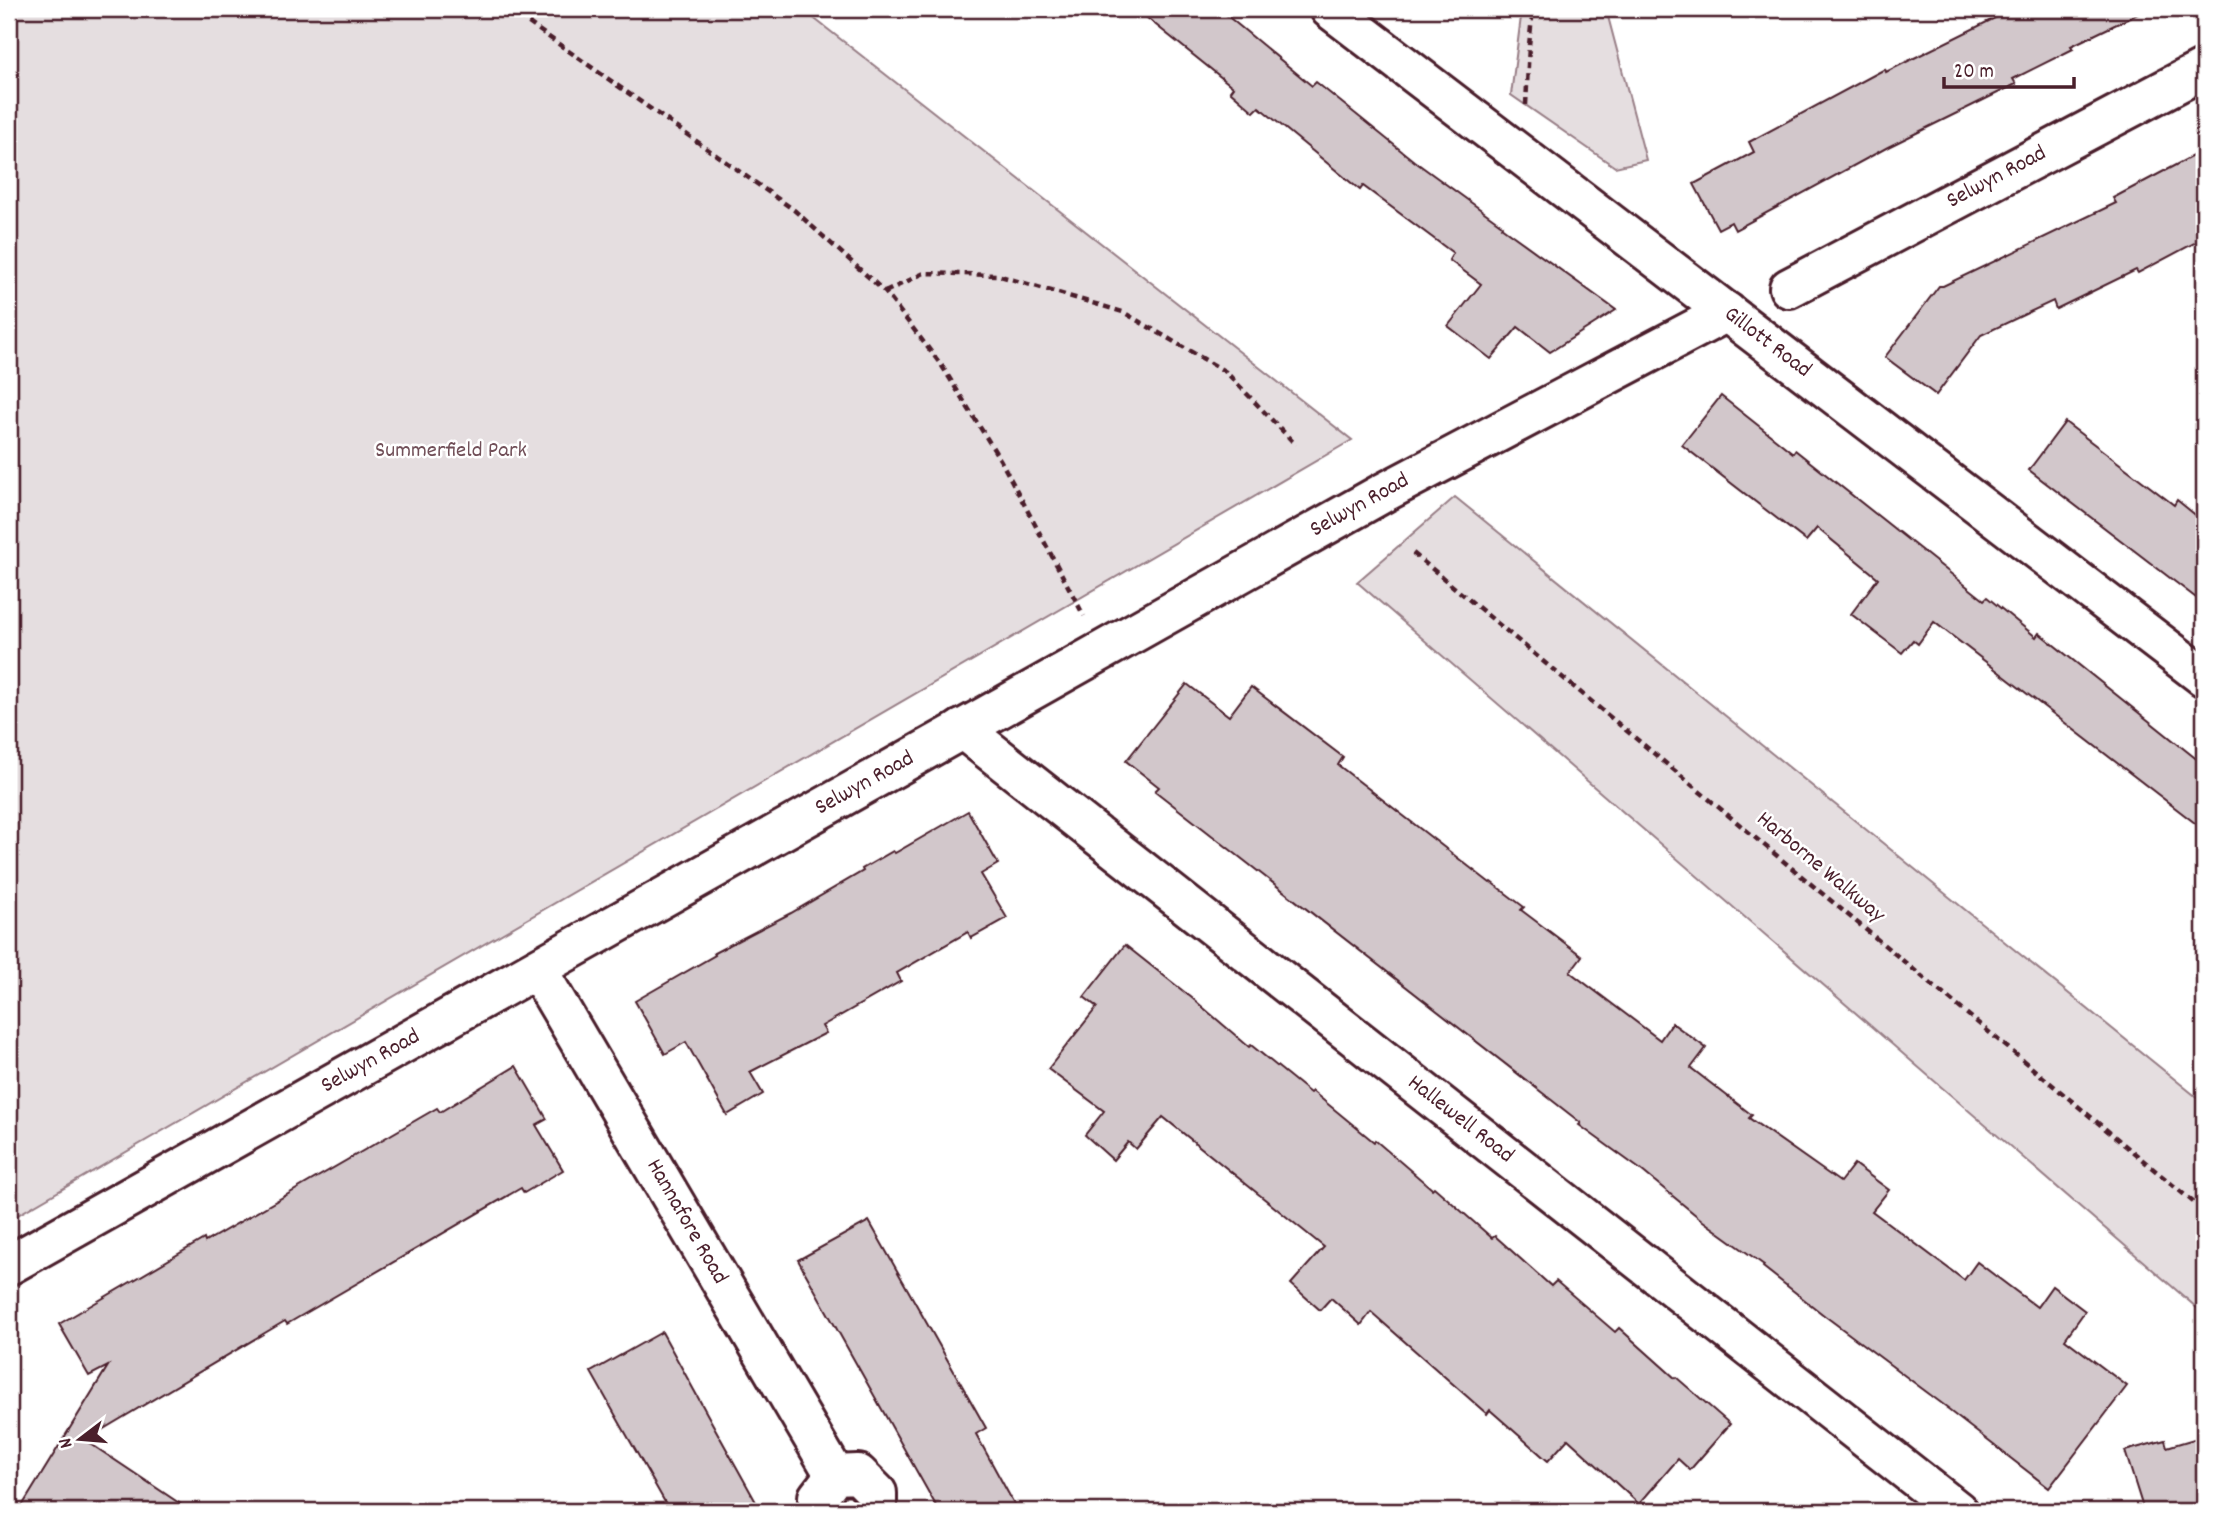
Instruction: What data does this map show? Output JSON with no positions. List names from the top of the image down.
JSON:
{
  "streets": {
    "street": [
      "Selwyn Road",
      "Gillott Road",
      "Hallewell Road",
      "Hannafore Road"
    ],
    "path": ["Harborne Walkway"]
  },
  "crossings": [
    ["Selwyn Road", "Gillott Road"],
    ["Selwyn Road", "Hallewell Road"],
    ["Selwyn Road", "Hannafore Road"]
  ],
  "parks": ["Summerfield Park"],
  "scale_bar": "20 m",
  "north": "left"
}
